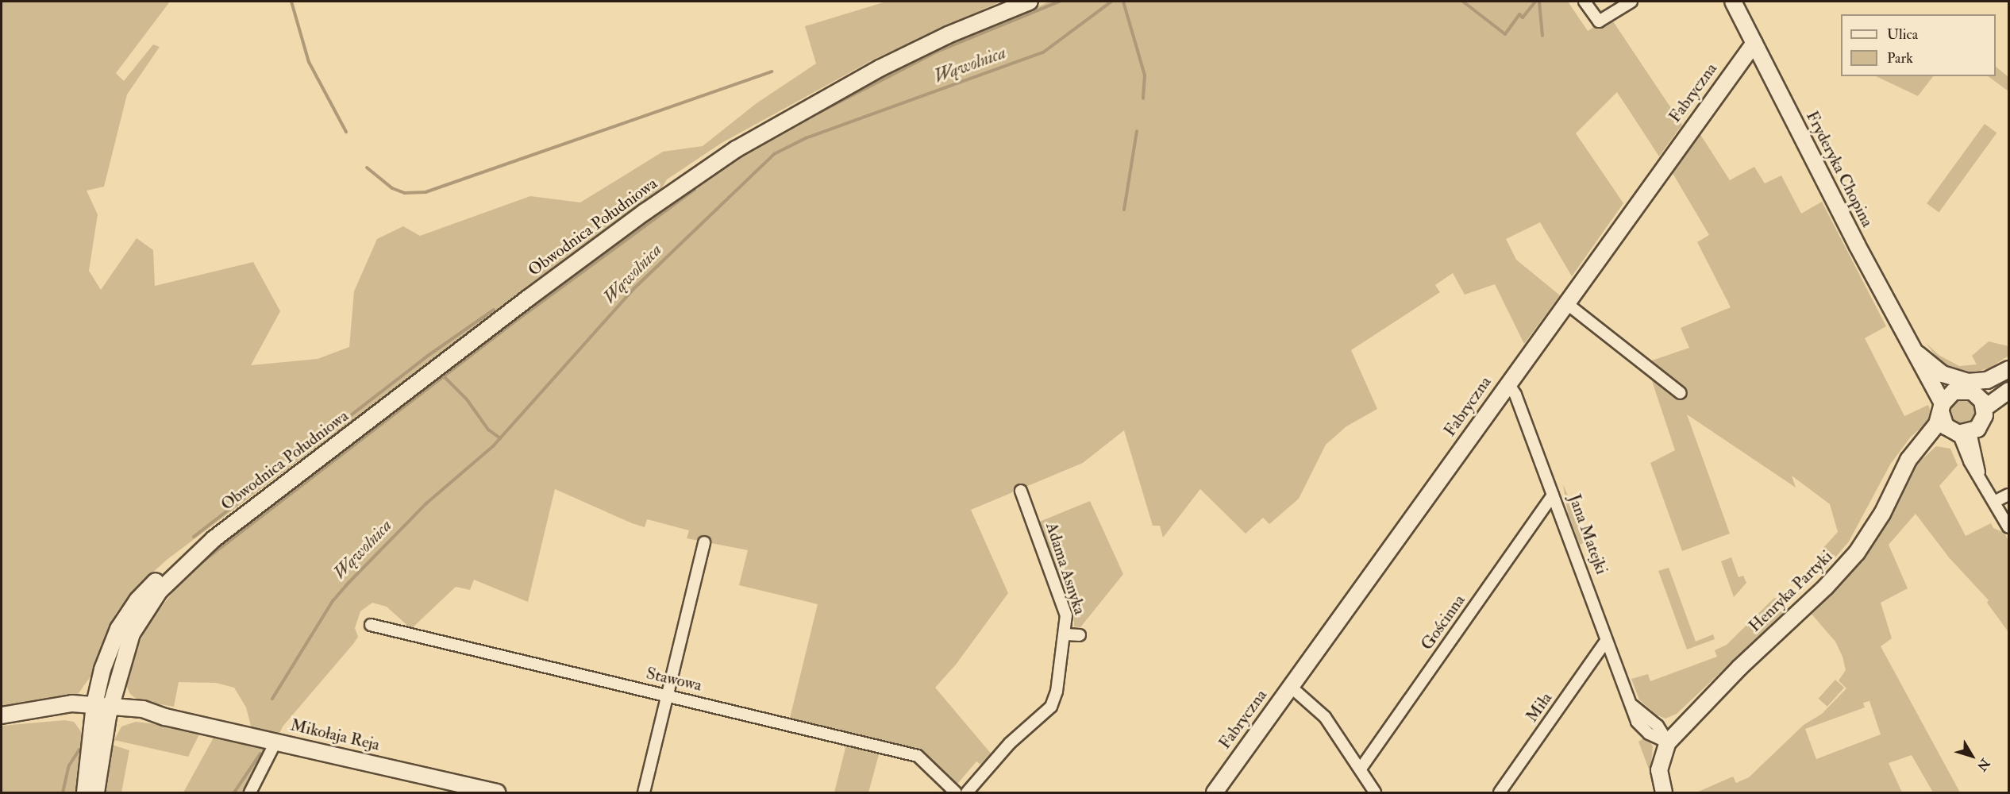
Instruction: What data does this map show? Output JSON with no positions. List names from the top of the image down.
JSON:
{
  "streets": {
    "main road": [
      "Fabryczna",
      "Fryderyka Chopina",
      "Obwodnica Południowa",
      "Henryka Partyki",
      "Mikołaja Reja"
    ],
    "street": [
      "Jana Matejki",
      "Adama Asnyka",
      "Gościnna",
      "Stawowa",
      "Miła"
    ]
  },
  "crossings": [
    ["Fabryczna", "Fryderyka Chopina"],
    ["Fabryczna", "Jana Matejki"],
    ["Jana Matejki", "Henryka Partyki"],
    ["Jana Matejki", "Gościnna"],
    ["Jana Matejki", "Miła"]
  ],
  "water": ["Wąwolnica"],
  "legend": ["Ulica", "Park"],
  "north": "bottom right"
}
